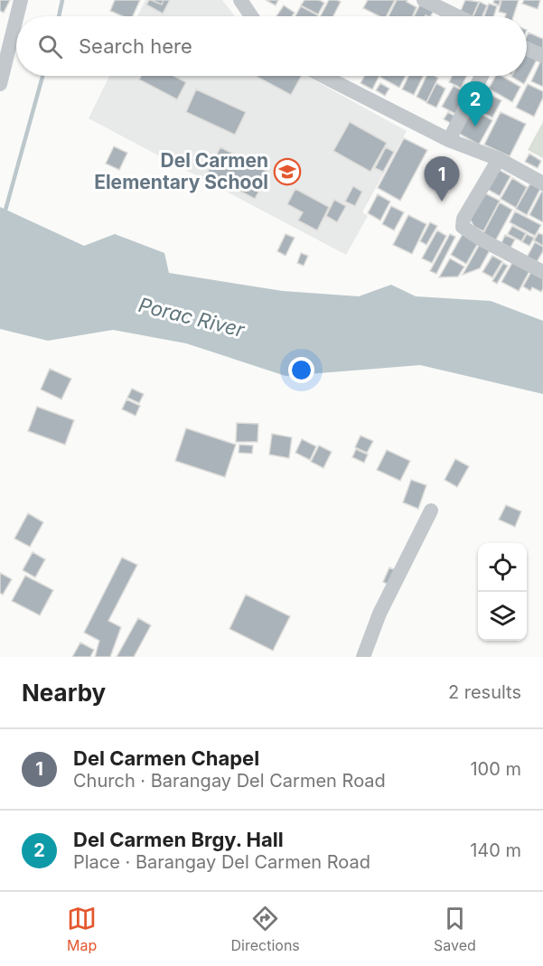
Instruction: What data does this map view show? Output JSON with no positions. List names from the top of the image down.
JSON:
{
  "water": ["Porac River"],
  "places": {
    "school or university": ["Del Carmen Elementary School"]
  },
  "page": {
    "search": "Search here",
    "pins": ["2", "1"],
    "heading": ["Nearby", "2 results"],
    "list": [
      {
        "mark": "1",
        "name": "Del Carmen Chapel",
        "note": "Church · Barangay Del Carmen Road",
        "value": "100 m"
      },
      {
        "mark": "2",
        "name": "Del Carmen Brgy. Hall",
        "note": "Place · Barangay Del Carmen Road",
        "value": "140 m"
      }
    ],
    "nav": ["Map", "Directions", "Saved"]
  }
}
